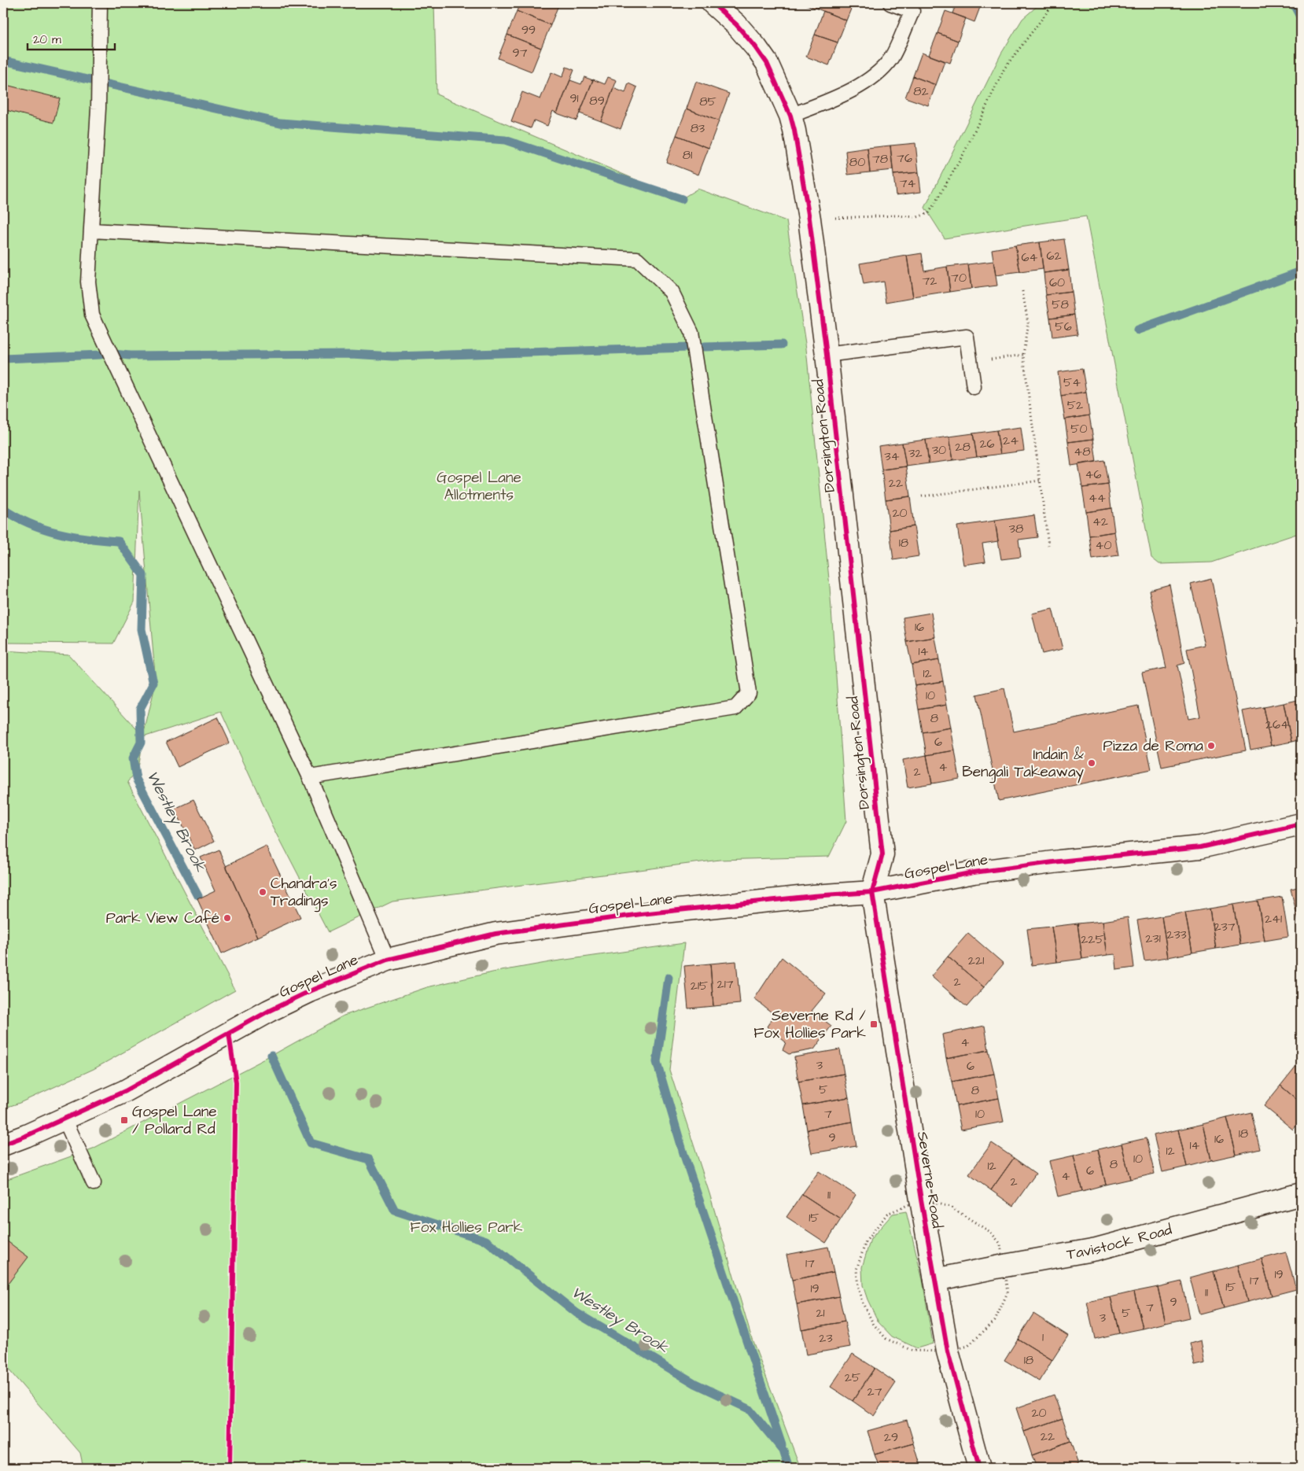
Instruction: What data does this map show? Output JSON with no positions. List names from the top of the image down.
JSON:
{
  "streets": {
    "street": [
      "Dorsington Road",
      "Gospel Lane",
      "Severne Road",
      "Tavistock Road"
    ]
  },
  "crossings": [
    ["Dorsington Road", "Gospel Lane"],
    ["Dorsington Road", "Severne Road"],
    ["Gospel Lane", "Severne Road"],
    ["Severne Road", "Tavistock Road"]
  ],
  "water": ["Westley Brook"],
  "parks": ["Gospel Lane Allotments", "Fox Hollies Park"],
  "places": {
    "other": [
      "Pizza de Roma",
      "Indain & Bengali Takeaway",
      "Chandra's Tradings",
      "Park View Café"
    ],
    "transit": ["Severne Rd / Fox Hollies Park", "Gospel Lane / Pollard Rd"]
  },
  "house_numbers": [
    "99",
    "97",
    "82",
    "91",
    "89",
    "85",
    "83",
    "81",
    "76",
    "78",
    "80",
    "74",
    "62",
    "64",
    "70",
    "72",
    "60",
    "58",
    "56",
    "54",
    "52",
    "50",
    "24",
    "26",
    "28",
    "30",
    "48",
    "32",
    "34",
    "46",
    "22",
    "44",
    "20",
    "42",
    "38",
    "18",
    "40",
    "16",
    "14",
    "12",
    "10",
    "8",
    "264",
    "6",
    "4",
    "2",
    "241",
    "237",
    "233",
    "231",
    "225",
    "221",
    "2",
    "217",
    "215",
    "4",
    "3",
    "6",
    "5",
    "8",
    "7",
    "10",
    "18",
    "9",
    "16",
    "14",
    "12",
    "10",
    "8",
    "12",
    "6",
    "4",
    "2",
    "11",
    "15",
    "17",
    "19",
    "17",
    "15",
    "19",
    "11",
    "9",
    "7",
    "21",
    "5",
    "3",
    "1",
    "23",
    "18",
    "25",
    "27",
    "20",
    "22",
    "29"
  ],
  "scale_bar": "20 m"
}
